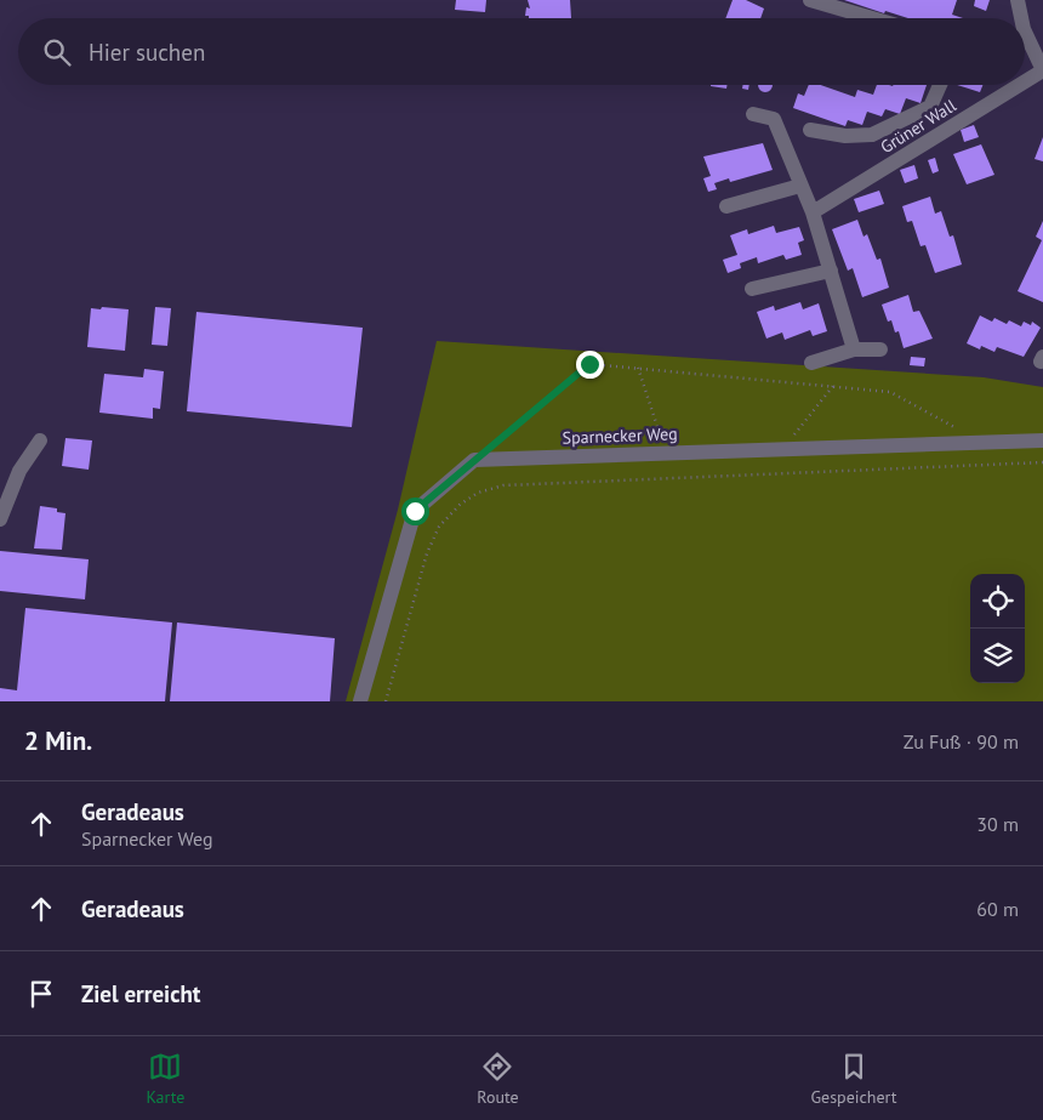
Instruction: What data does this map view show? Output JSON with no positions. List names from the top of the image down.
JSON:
{
  "streets": {
    "street": ["Grüner Wall", "Sparnecker Weg"]
  },
  "page": {
    "search": "Hier suchen",
    "heading": ["2 Min.", "Zu Fuß · 90 m"],
    "list": [
      ["Geradeaus", "Sparnecker Weg", "30 m"],
      ["Geradeaus", "60 m"],
      "Ziel erreicht"
    ],
    "nav": ["Karte", "Route", "Gespeichert"]
  }
}
